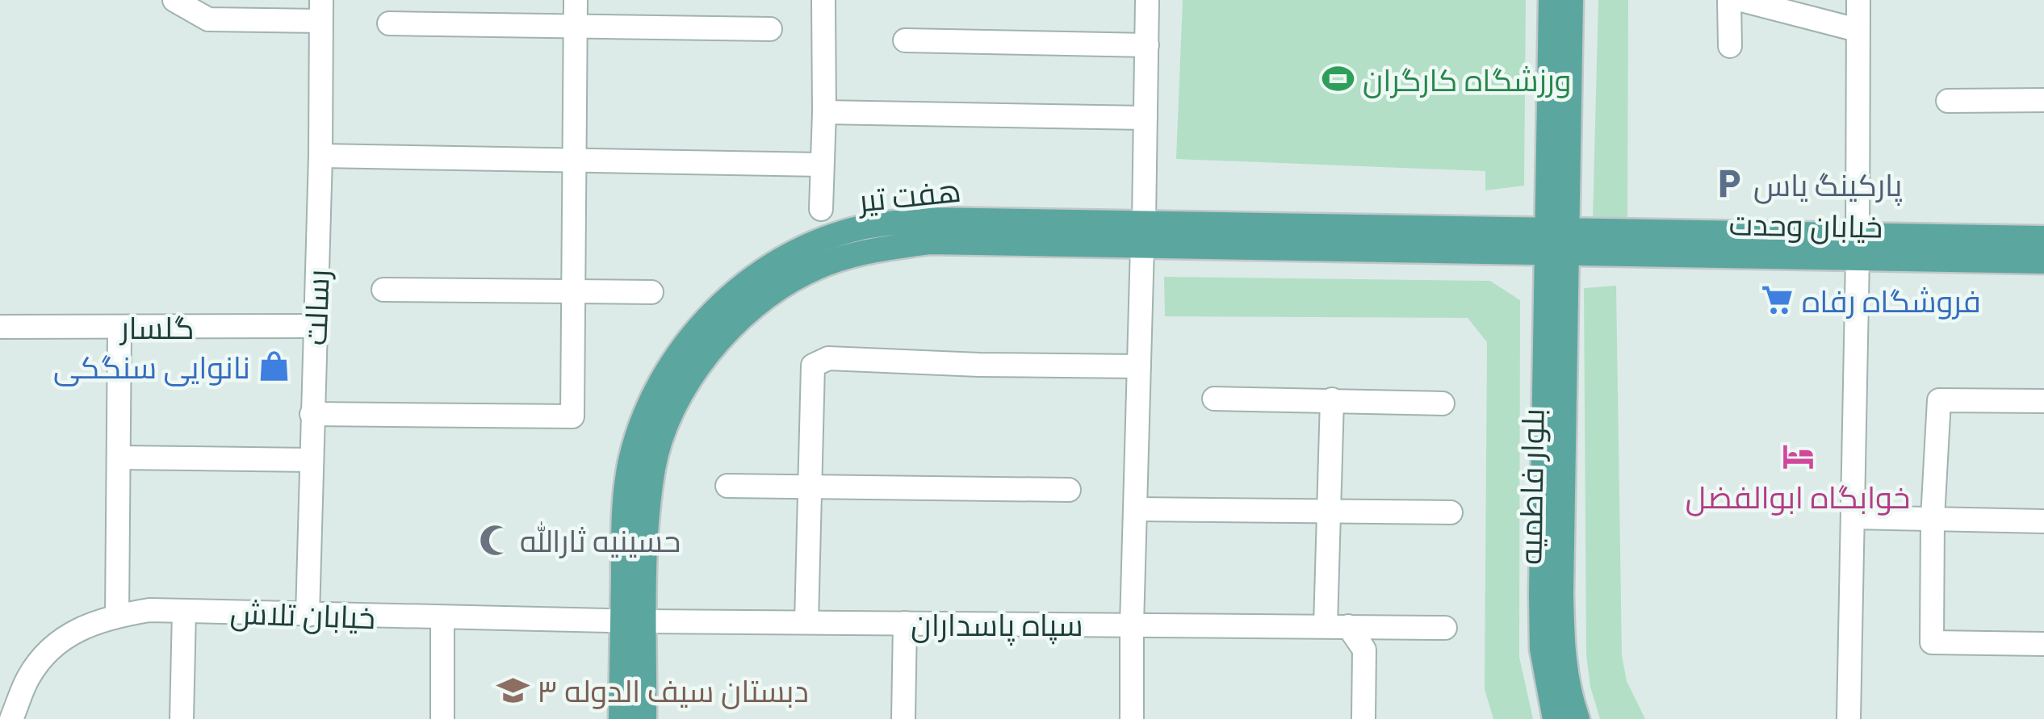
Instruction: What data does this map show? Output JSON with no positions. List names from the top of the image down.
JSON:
{
  "streets": {
    "main road": ["هفت تیر", "خیابان وحدت", "بلوار فاطمیه"],
    "street": [
      "رسالت",
      "گلسار",
      "خیابان تلاش",
      "سپاه پاسداران"
    ]
  },
  "crossings": [
    ["هفت تیر", "خیابان وحدت"],
    ["هفت تیر", "بلوار فاطمیه"],
    ["هفت تیر", "خیابان تلاش"],
    ["هفت تیر", "سپاه پاسداران"],
    ["خیابان وحدت", "بلوار فاطمیه"],
    ["رسالت", "گلسار"],
    ["رسالت", "خیابان تلاش"],
    ["خیابان تلاش", "سپاه پاسداران"]
  ],
  "places": {
    "sports": ["ورزشگاه کارگران"],
    "parking": ["پارکینگ یاس"],
    "supermarket": ["فروشگاه رفاه"],
    "shop": ["نانوایی سنگکی"],
    "hotel": ["خوابگاه ابوالفضل"],
    "mosque": ["حسینیه ثارالله"],
    "school or university": ["دبستان سیف الدوله ۳"]
  }
}
